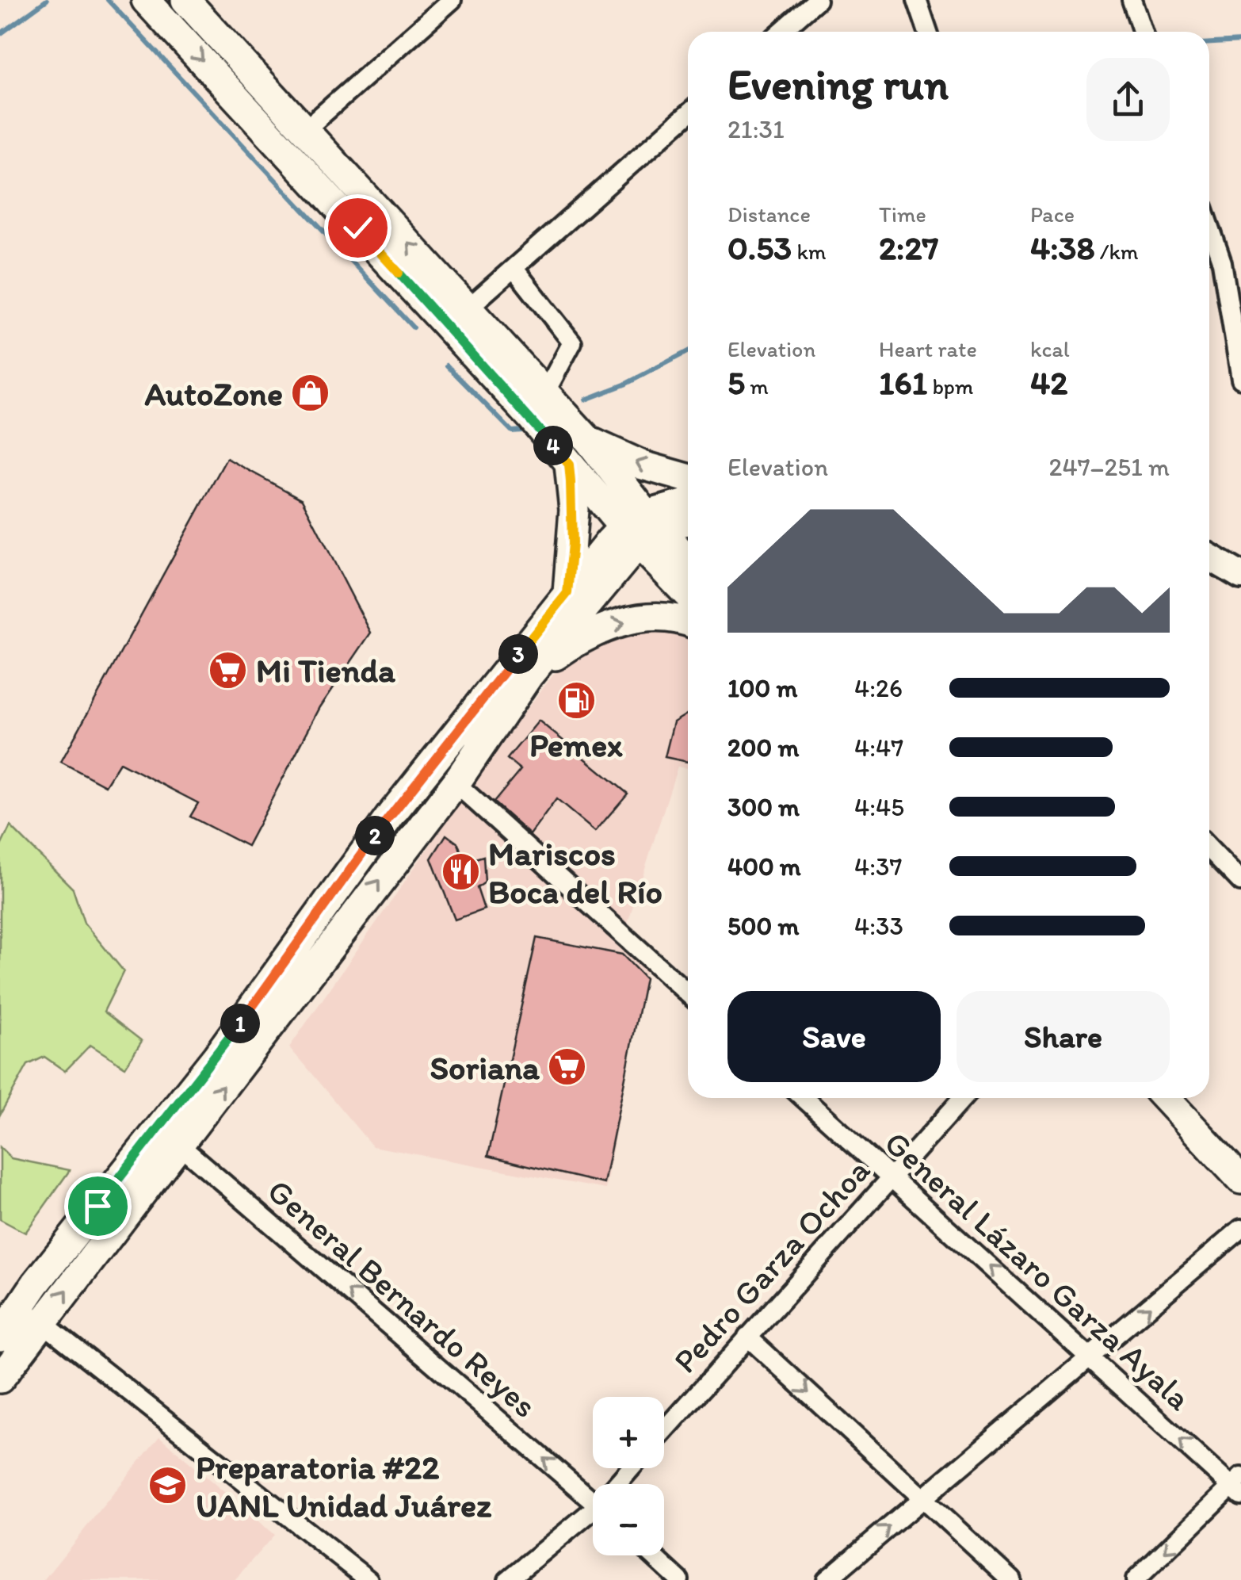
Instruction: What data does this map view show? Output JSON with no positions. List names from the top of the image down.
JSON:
{
  "streets": {
    "street": ["Pedro Garza Ochoa", "General Lázaro Garza Ayala", "General Bernardo Reyes"]
  },
  "crossings": [
    ["Pedro Garza Ochoa", "General Lázaro Garza Ayala"]
  ],
  "one_way": ["General Lázaro Garza Ayala", "General Bernardo Reyes"],
  "places": {
    "shop": ["AutoZone"],
    "supermarket": ["Mi Tienda", "Soriana"],
    "fuel station": ["Pemex"],
    "restaurant": ["Mariscos Boca del Río"],
    "school or university": ["Preparatoria #22 UANL Unidad Juárez"]
  },
  "page": {
    "heading": ["Evening run", "21:31"],
    "stats": [
      ["Distance", "0.53 km"],
      ["Time", "2:27"],
      ["Pace", "4:38 /km"],
      ["Elevation", "5 m"],
      ["Heart rate", "161 bpm"],
      ["kcal", "42"]
    ],
    "pins": [
      "4",
      "3",
      "2",
      "1"
    ],
    "chart": ["Elevation", "247–251 m"],
    "list": [
      {
        "name": "100 m",
        "note": "4:26"
      },
      {
        "name": "200 m",
        "note": "4:47"
      },
      {
        "name": "300 m",
        "note": "4:45"
      },
      {
        "name": "400 m",
        "note": "4:37"
      },
      {
        "name": "500 m",
        "note": "4:33"
      }
    ],
    "buttons": ["Save", "Share"],
    "map_buttons": ["+", "−"]
  }
}
